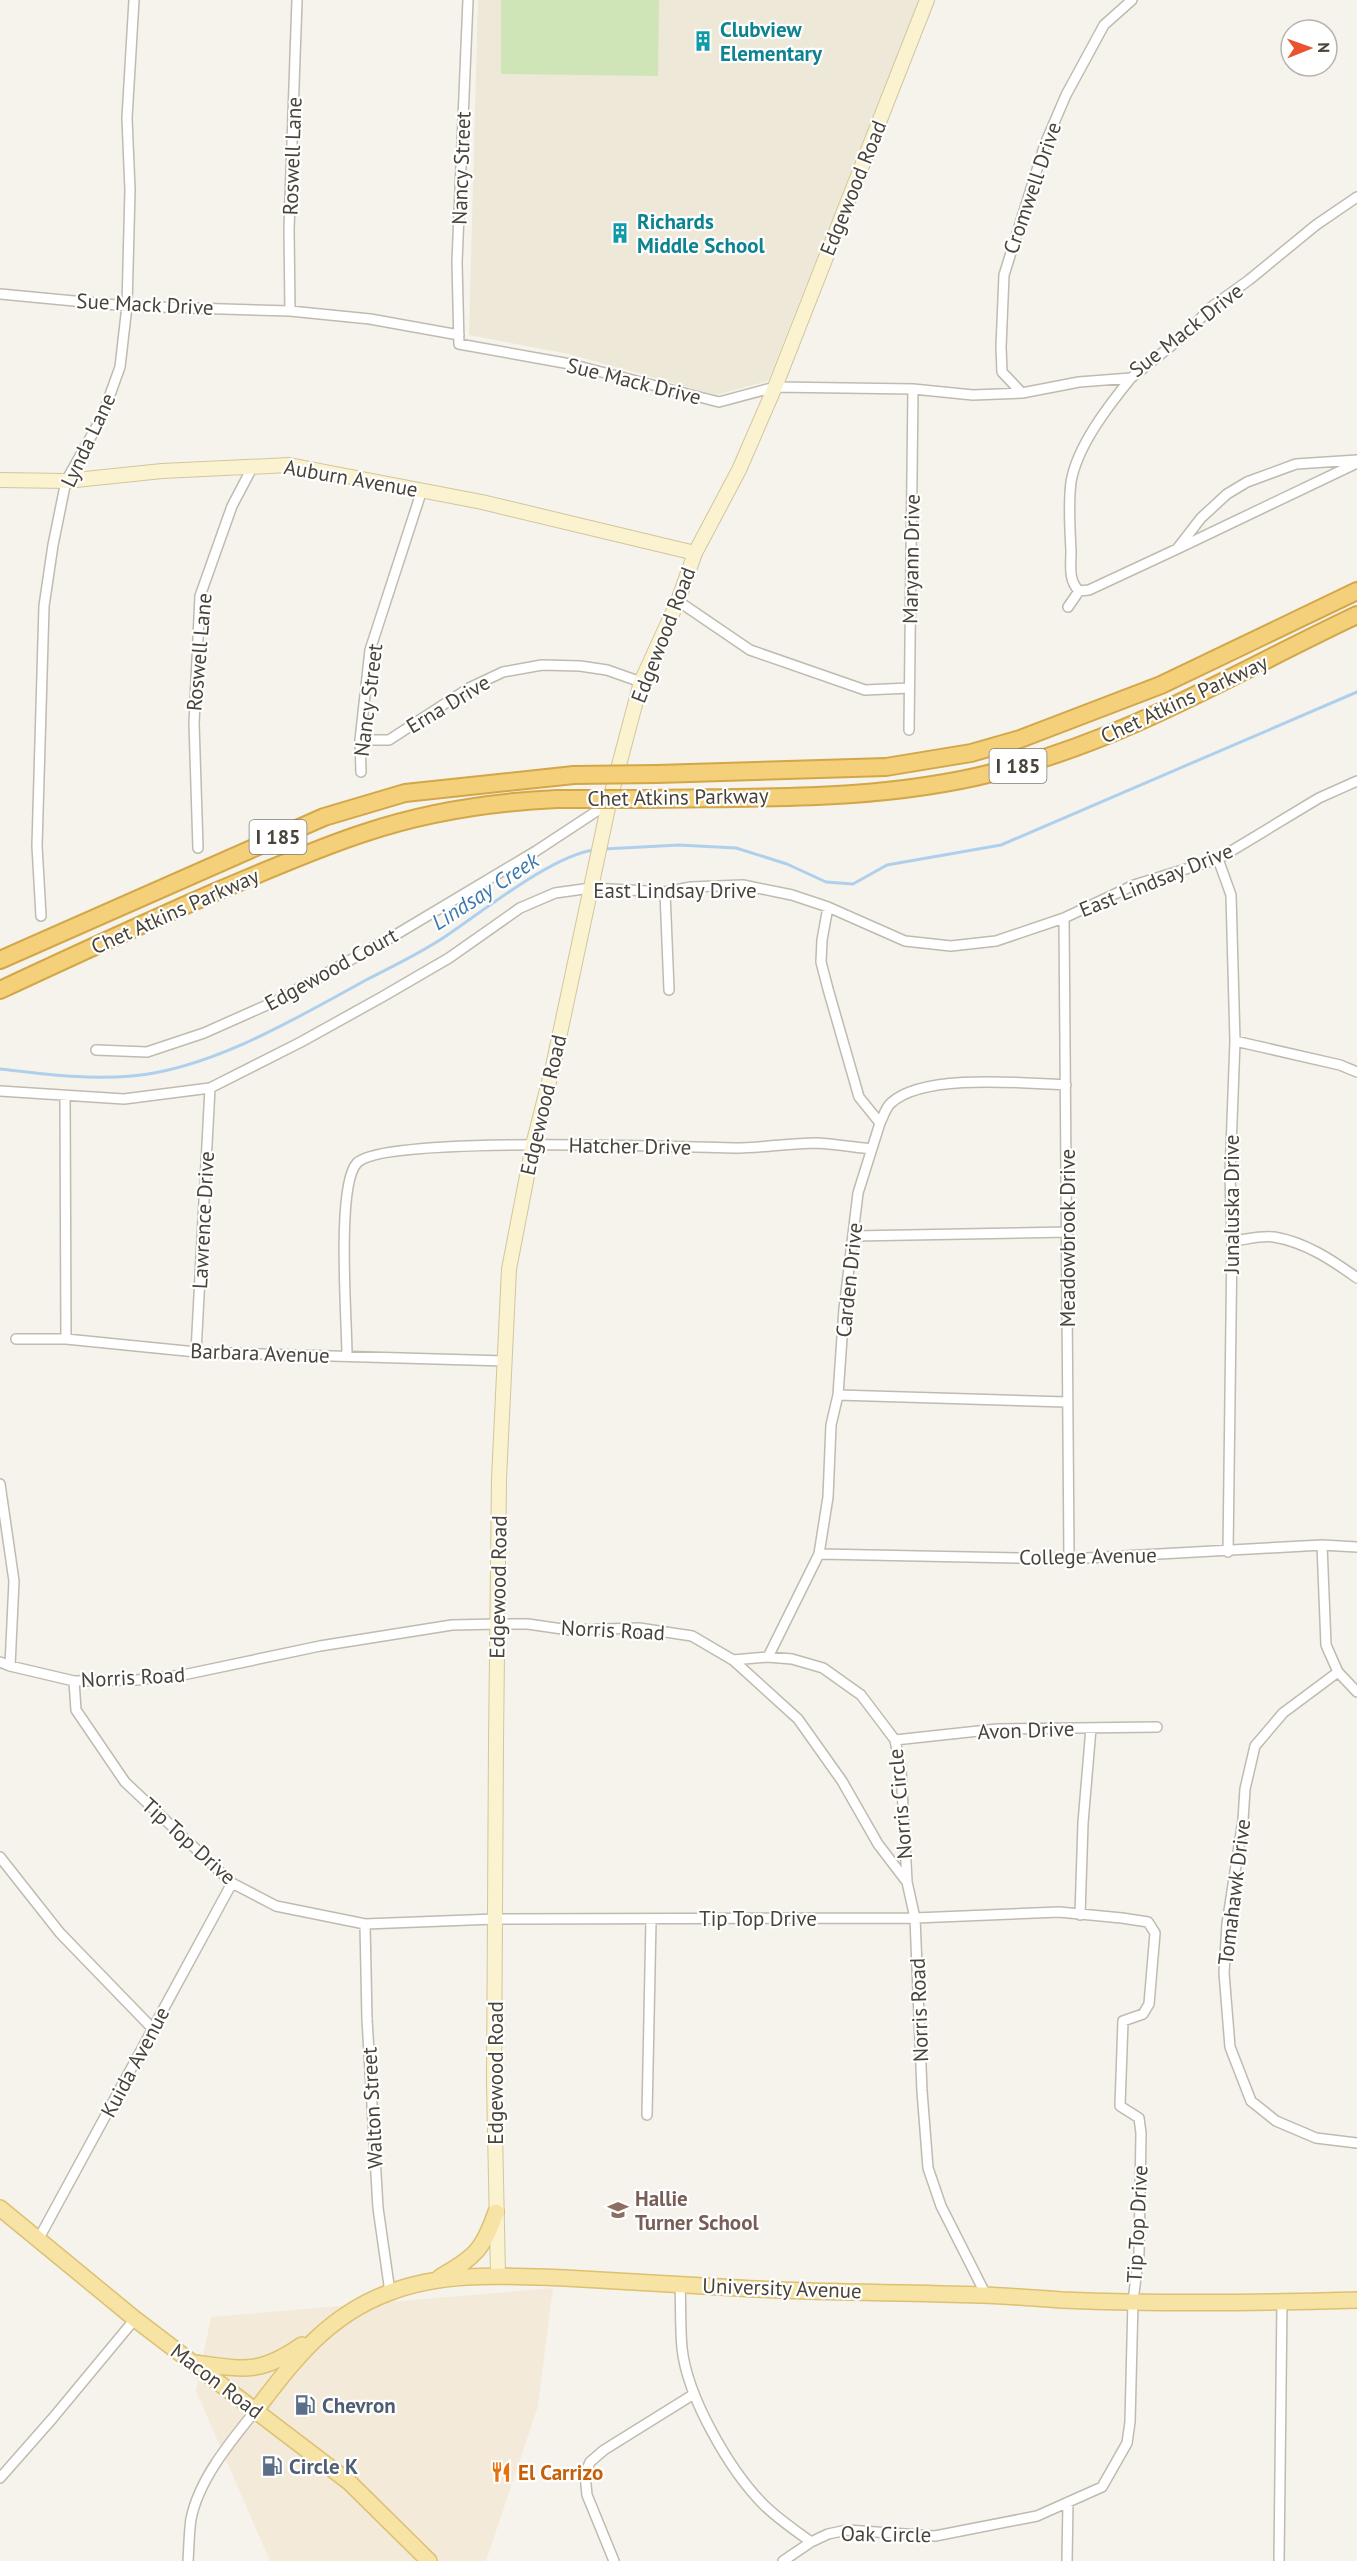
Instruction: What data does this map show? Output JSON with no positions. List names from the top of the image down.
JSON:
{
  "streets": {
    "highway": ["Chet Atkins Parkway", "I 185"],
    "main road": ["University Avenue", "Macon Road"],
    "street": [
      "Roswell Lane",
      "Nancy Street",
      "Edgewood Road",
      "Cromwell Drive",
      "Sue Mack Drive",
      "Lynda Lane",
      "Auburn Avenue",
      "Maryann Drive",
      "Erna Drive",
      "East Lindsay Drive",
      "Edgewood Court",
      "Hatcher Drive",
      "Junaluska Drive",
      "Lawrence Drive",
      "Meadowbrook Drive",
      "Carden Drive",
      "Barbara Avenue",
      "College Avenue",
      "Norris Road",
      "Avon Drive",
      "Norris Circle",
      "Tip Top Drive",
      "Tomahawk Drive",
      "Kuida Avenue",
      "Walton Street",
      "Oak Circle"
    ]
  },
  "crossings": [
    ["Roswell Lane", "Sue Mack Drive"],
    ["Roswell Lane", "Auburn Avenue"],
    ["Nancy Street", "Sue Mack Drive"],
    ["Nancy Street", "Auburn Avenue"],
    ["Nancy Street", "Erna Drive"],
    ["Edgewood Road", "Sue Mack Drive"],
    ["Edgewood Road", "Auburn Avenue"],
    ["Edgewood Road", "Erna Drive"],
    ["Edgewood Road", "East Lindsay Drive"],
    ["Edgewood Road", "Edgewood Court"],
    ["Edgewood Road", "Hatcher Drive"],
    ["Edgewood Road", "Barbara Avenue"],
    ["Edgewood Road", "Norris Road"],
    ["Edgewood Road", "Tip Top Drive"],
    ["Edgewood Road", "University Avenue"],
    ["Cromwell Drive", "Sue Mack Drive"],
    ["Sue Mack Drive", "Lynda Lane"],
    ["Sue Mack Drive", "Maryann Drive"],
    ["Lynda Lane", "Auburn Avenue"],
    ["East Lindsay Drive", "Junaluska Drive"],
    ["East Lindsay Drive", "Lawrence Drive"],
    ["East Lindsay Drive", "Meadowbrook Drive"],
    ["Hatcher Drive", "Carden Drive"],
    ["Hatcher Drive", "Barbara Avenue"],
    ["Junaluska Drive", "College Avenue"],
    ["Lawrence Drive", "Barbara Avenue"],
    ["Meadowbrook Drive", "College Avenue"],
    ["Carden Drive", "College Avenue"],
    ["Carden Drive", "Norris Circle"],
    ["Norris Road", "Norris Circle"],
    ["Norris Road", "Tip Top Drive"],
    ["Norris Road", "University Avenue"],
    ["Avon Drive", "Norris Circle"],
    ["Tip Top Drive", "Kuida Avenue"],
    ["Tip Top Drive", "Walton Street"],
    ["Tip Top Drive", "University Avenue"],
    ["Tip Top Drive", "Oak Circle"],
    ["Kuida Avenue", "Macon Road"],
    ["Walton Street", "University Avenue"],
    ["University Avenue", "Macon Road"],
    ["University Avenue", "Oak Circle"]
  ],
  "water": ["Lindsay Creek"],
  "places": {
    "building": ["Clubview Elementary", "Richards Middle School"],
    "school or university": ["Hallie Turner School"],
    "fuel station": ["Chevron", "Circle K"],
    "restaurant": ["El Carrizo"]
  },
  "north": "right"
}
